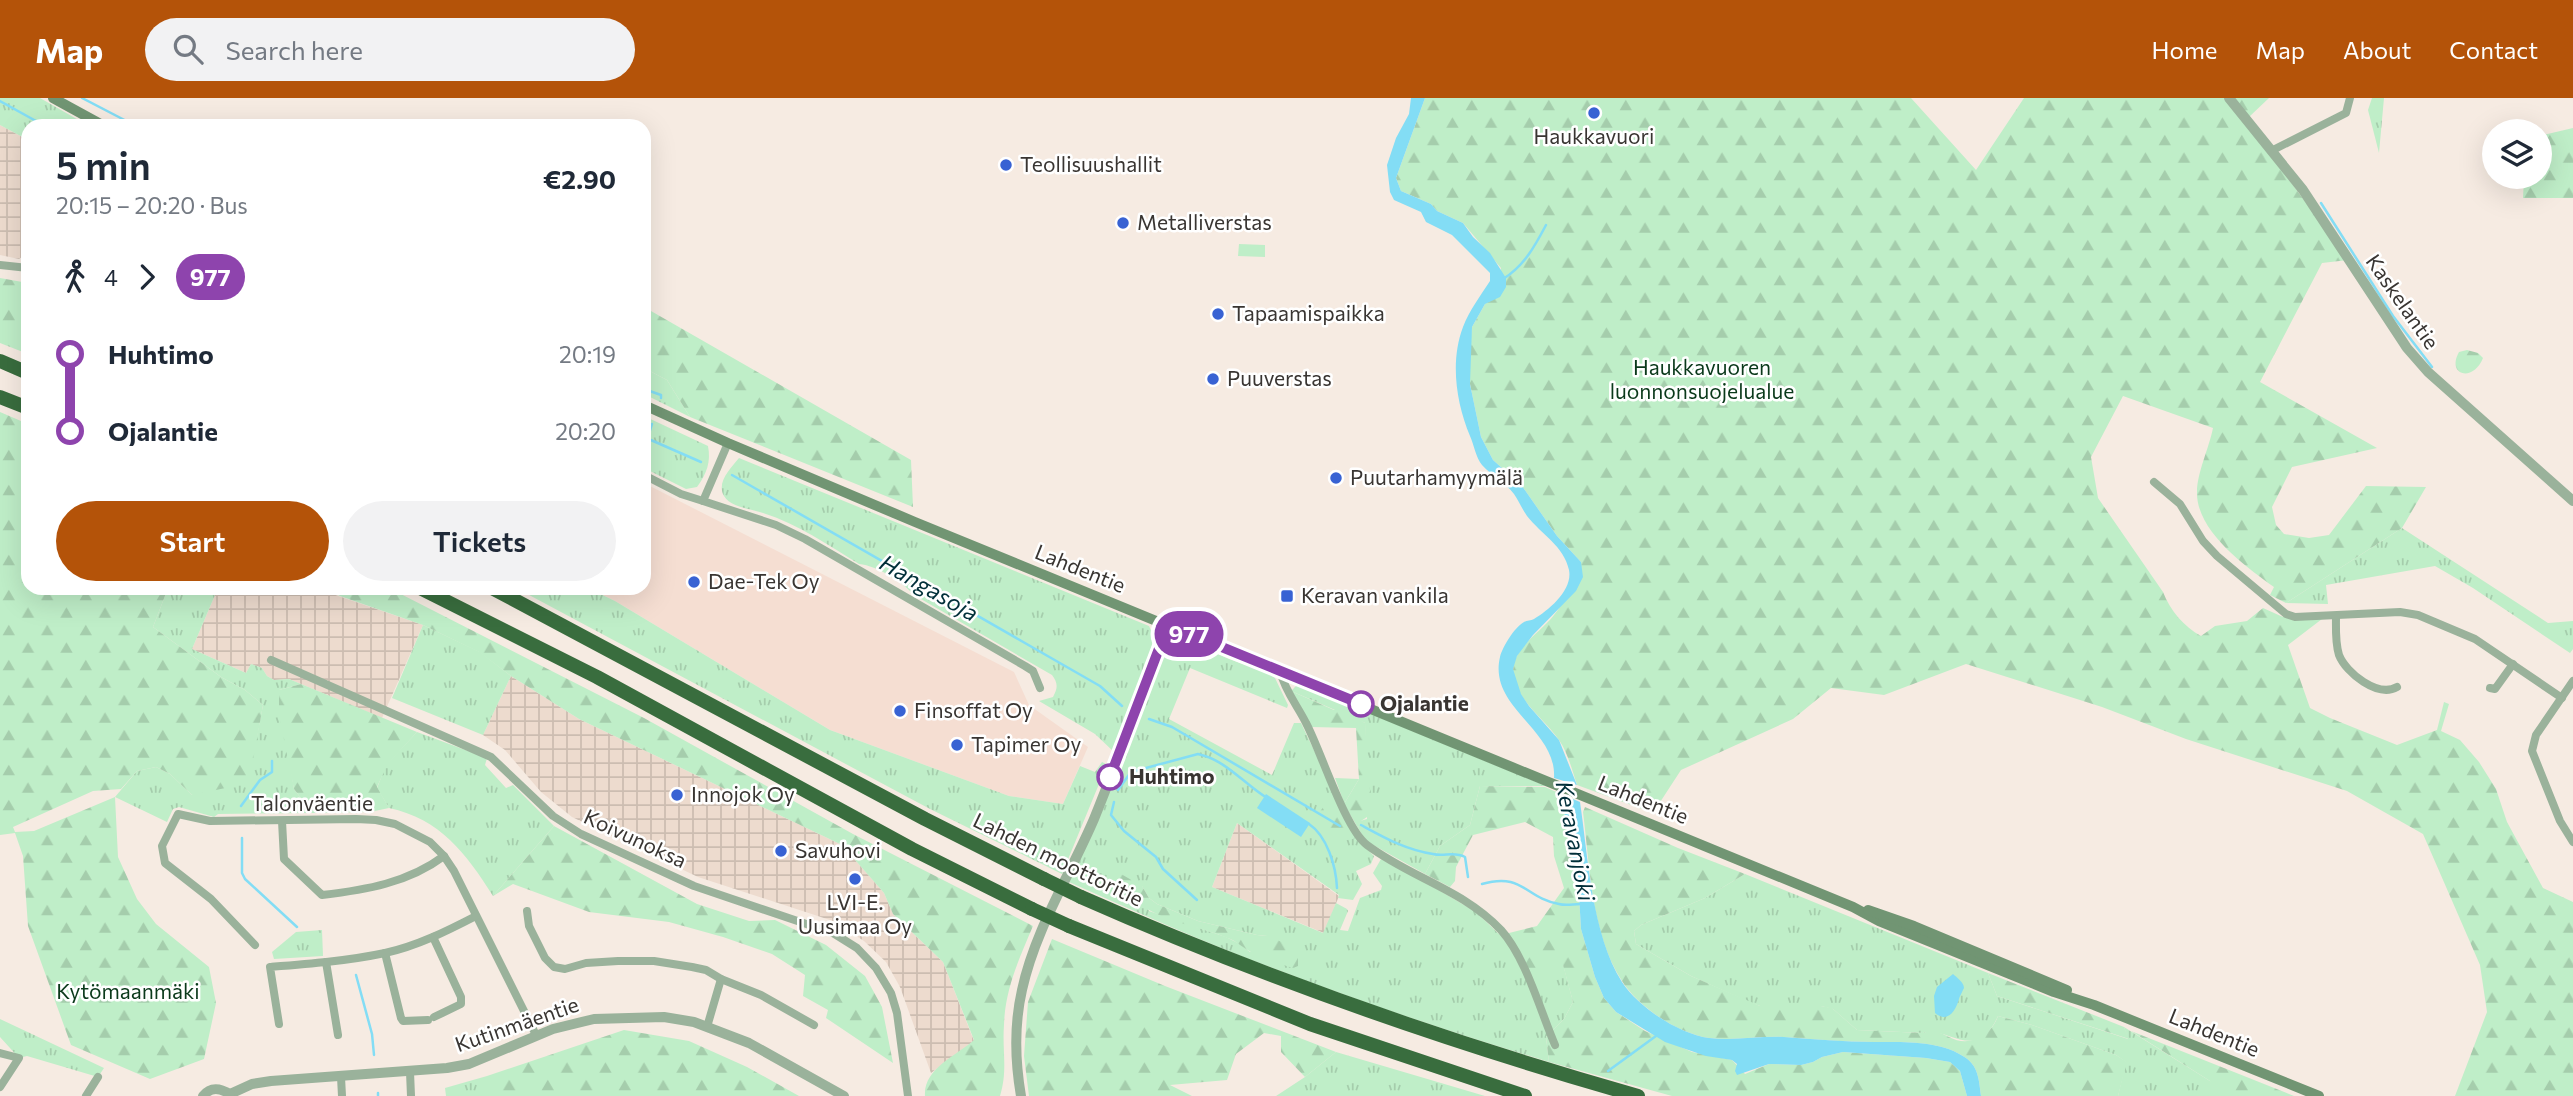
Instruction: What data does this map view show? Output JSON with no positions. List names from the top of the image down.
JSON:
{
  "streets": {
    "highway": ["Lahden moottoritie"],
    "main road": ["Lahdentie"],
    "street": [
      "Kaskelantie",
      "Talonväentie",
      "Koivunoksa",
      "Kutinmäentie"
    ]
  },
  "crossings": [
    ["Talonväentie", "Kutinmäentie"]
  ],
  "water": ["Hangasoja", "Keravanjoki"],
  "parks": ["Haukkavuoren luonnonsuojelualue", "Kytömaanmäki"],
  "places": {
    "other": [
      "Haukkavuori",
      "Teollisuushallit",
      "Metalliverstas",
      "Tapaamispaikka",
      "Puuverstas",
      "Puutarhamyymälä",
      "Dae-Tek Oy",
      "Ojalantie",
      "Finsoffat Oy",
      "Tapimer Oy",
      "Huhtimo",
      "Innojok Oy",
      "Savuhovi",
      "LVI-E. Uusimaa Oy"
    ],
    "transit": ["Keravan vankila"]
  },
  "lines": ["bus line 977"],
  "page": {
    "header": "Map",
    "search": "Search here",
    "nav": [
      "Home",
      "Map",
      "About",
      "Contact"
    ],
    "on_map": "977",
    "heading": ["5 min", "20:15 – 20:20 · Bus", "€2.90"],
    "legs": ["4", "977"],
    "list": [
      {
        "name": "Huhtimo",
        "value": "20:19"
      },
      {
        "name": "Ojalantie",
        "value": "20:20"
      }
    ],
    "buttons": ["Start", "Tickets"]
  }
}
